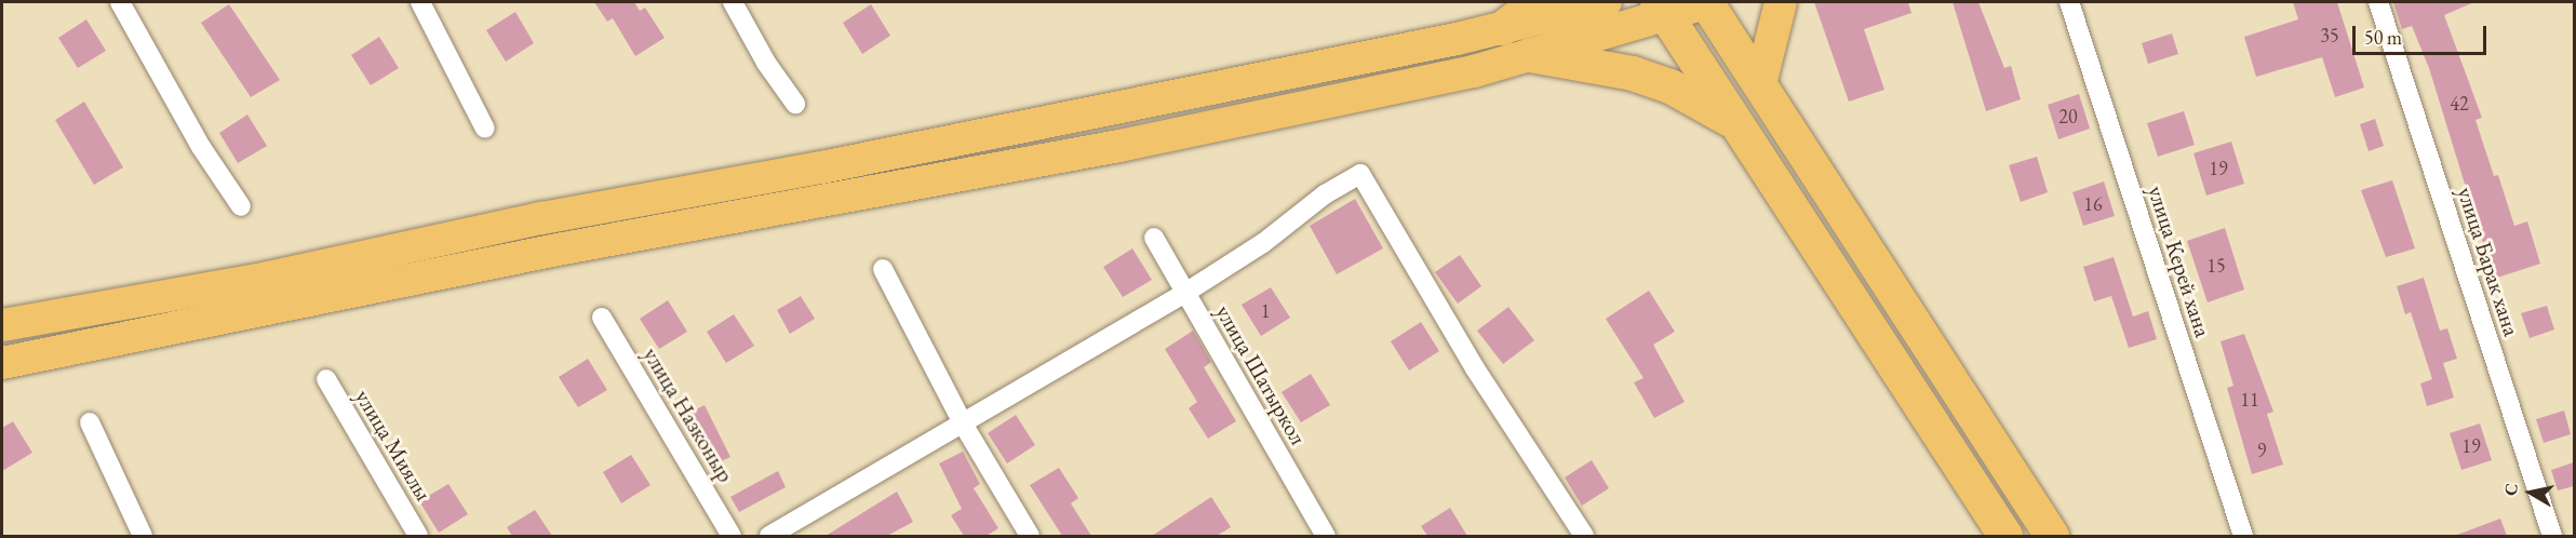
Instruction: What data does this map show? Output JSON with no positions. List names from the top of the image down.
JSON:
{
  "streets": {
    "street": [
      "улица Керей хана",
      "улица Барак хана",
      "улица Шатыркол",
      "улица Назконыр",
      "улица Миялы"
    ]
  },
  "house_numbers": [
    "35",
    "42",
    "20",
    "19",
    "16",
    "15",
    "1",
    "11",
    "19",
    "9"
  ],
  "scale_bar": "50 m",
  "north": "left"
}
